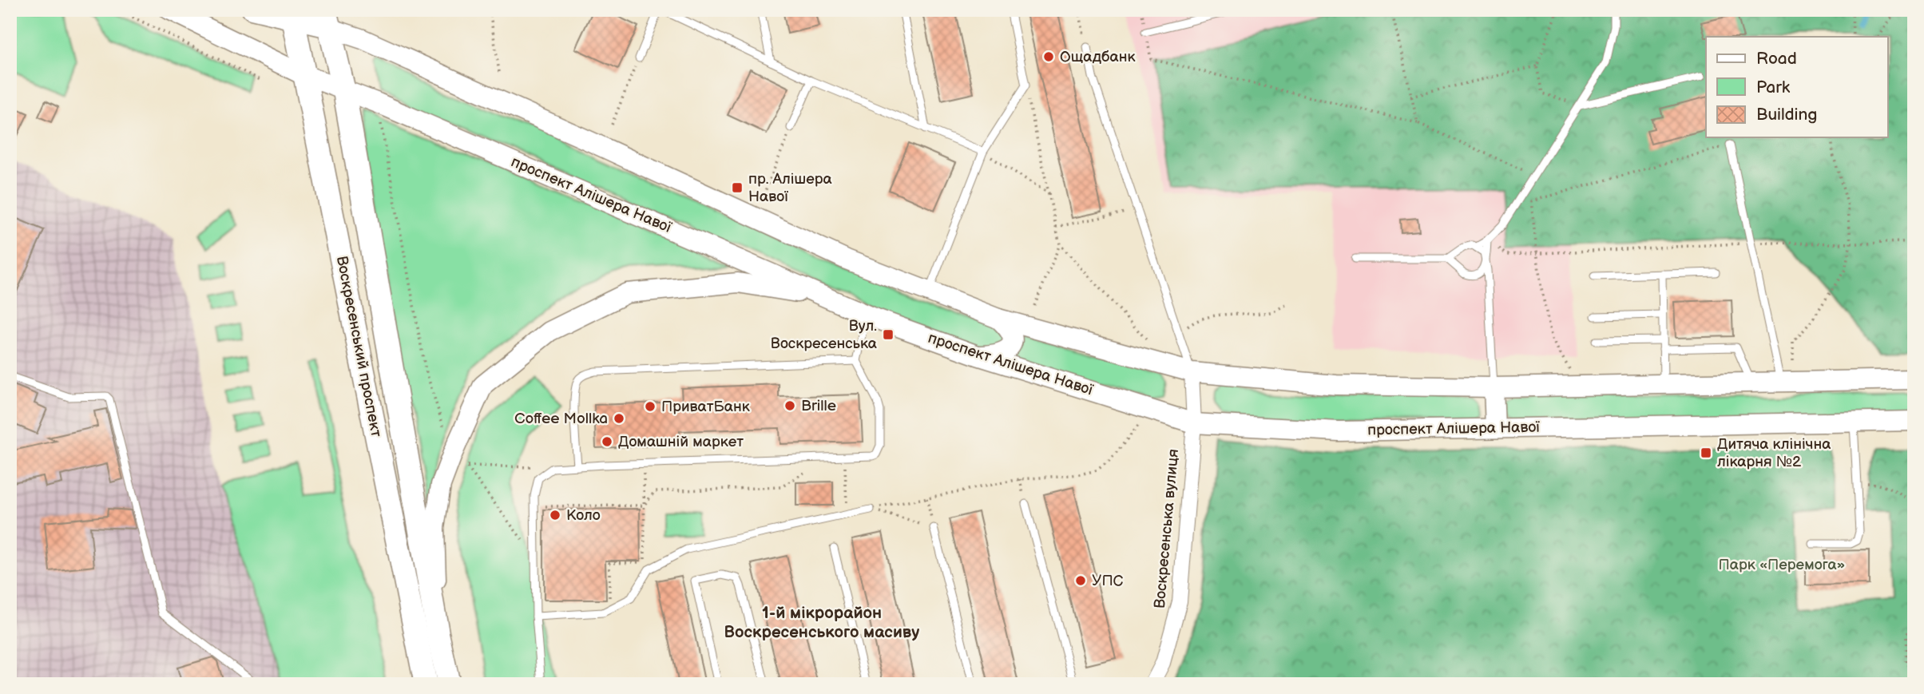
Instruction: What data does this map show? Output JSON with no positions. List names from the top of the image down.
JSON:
{
  "streets": {
    "main road": ["Воскресенський проспект"],
    "street": ["проспект Алішера Навої", "Воскресенська вулиця"]
  },
  "crossings": [
    ["проспект Алішера Навої", "Воскресенський проспект"],
    ["проспект Алішера Навої", "Воскресенська вулиця"]
  ],
  "districts": ["1-й мікрорайон Воскресенського масиву"],
  "parks": ["Парк «Перемога»"],
  "places": {
    "other": [
      "Ощадбанк",
      "Brille",
      "ПриватБанк",
      "Coffee Mollka",
      "Домашній маркет",
      "Коло",
      "УПС"
    ],
    "transit": ["пр. Алішера Навої", "Вул. Воскресенська", "Дитяча клінічна лікарня №2"]
  },
  "legend": ["Road", "Park", "Building"]
}
